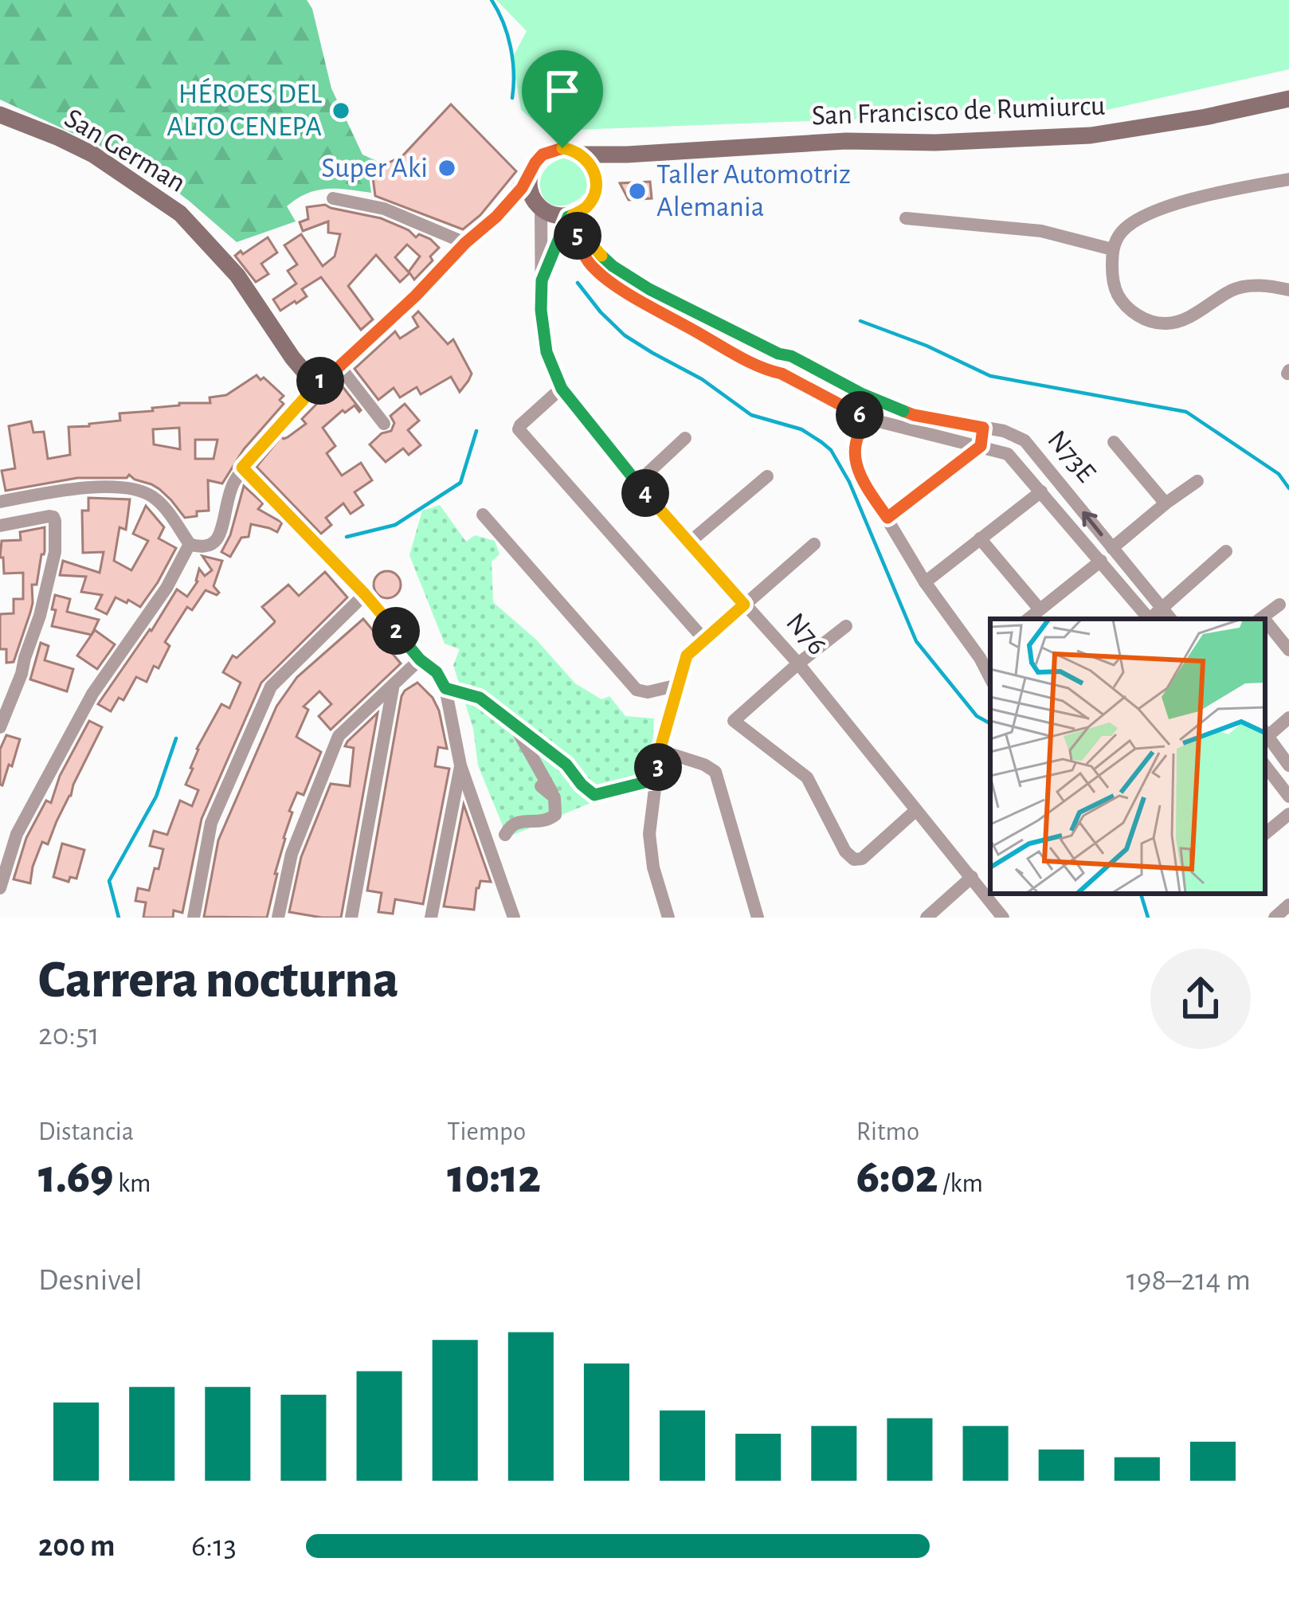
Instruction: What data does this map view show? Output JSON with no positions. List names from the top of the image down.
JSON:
{
  "streets": {
    "main road": ["San Francisco de Rumiurcu", "San German"],
    "street": ["N73E", "N76"]
  },
  "crossings": [
    ["San Francisco de Rumiurcu", "N73E"],
    ["San Francisco de Rumiurcu", "N76"],
    ["N73E", "N76"]
  ],
  "places": ["HÉROES DEL ALTO CENEPA", "Super Aki", "Taller Automotriz Alemania"],
  "page": {
    "pins": [
      "5",
      "1",
      "6",
      "4",
      "2",
      "3"
    ],
    "heading": ["Carrera nocturna", "20:51"],
    "stats": [
      ["Distancia", "1.69 km"],
      ["Tiempo", "10:12"],
      ["Ritmo", "6:02 /km"]
    ],
    "chart": ["Desnivel", "198–214 m"],
    "list": [
      {
        "name": "200 m",
        "note": "6:13"
      }
    ]
  }
}
